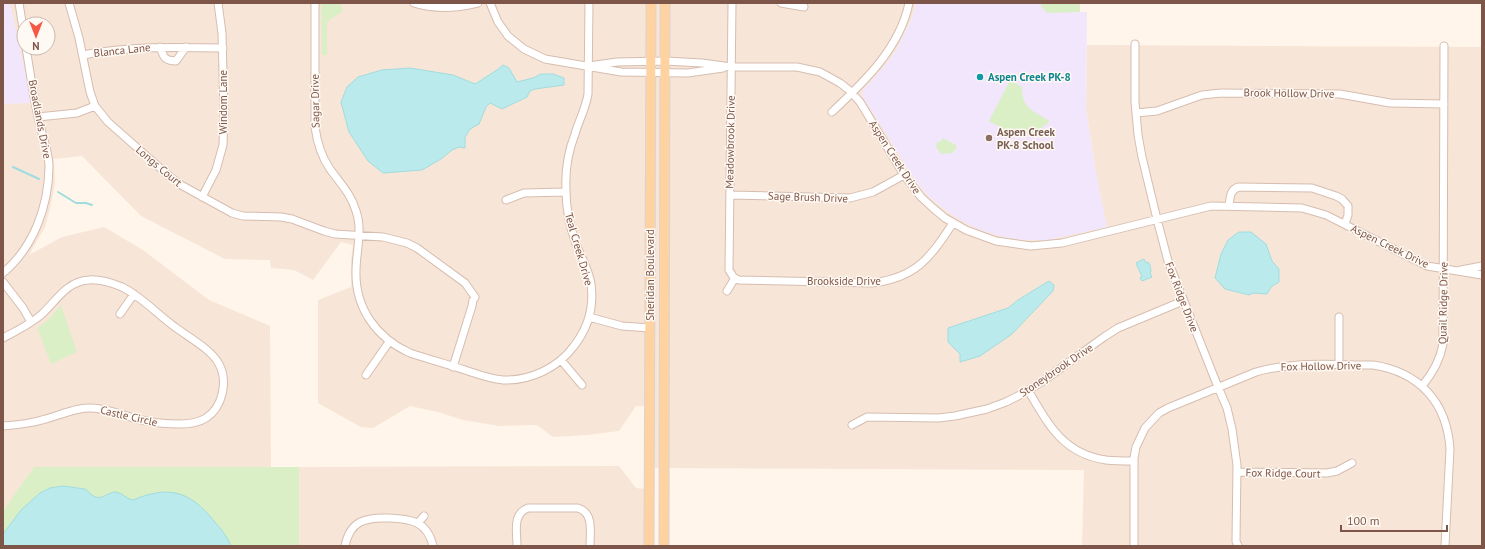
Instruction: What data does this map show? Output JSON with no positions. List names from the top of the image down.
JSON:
{
  "streets": {
    "main road": ["Sheridan Boulevard"],
    "street": [
      "Blanca Lane",
      "Brook Hollow Drive",
      "Sagar Drive",
      "Windom Lane",
      "Broadlands Drive",
      "Meadowbrook Drive",
      "Aspen Creek Drive",
      "Longs Court",
      "Sage Brush Drive",
      "Teal Creek Drive",
      "Brookside Drive",
      "Fox Ridge Drive",
      "Quail Ridge Drive",
      "Fox Hollow Drive",
      "Stoneybrook Drive",
      "Castle Circle",
      "Fox Ridge Court"
    ]
  },
  "crossings": [
    ["Blanca Lane", "Windom Lane"],
    ["Blanca Lane", "Longs Court"],
    ["Brook Hollow Drive", "Fox Ridge Drive"],
    ["Brook Hollow Drive", "Quail Ridge Drive"],
    ["Sagar Drive", "Longs Court"],
    ["Windom Lane", "Longs Court"],
    ["Meadowbrook Drive", "Aspen Creek Drive"],
    ["Meadowbrook Drive", "Sage Brush Drive"],
    ["Meadowbrook Drive", "Brookside Drive"],
    ["Aspen Creek Drive", "Sage Brush Drive"],
    ["Aspen Creek Drive", "Teal Creek Drive"],
    ["Aspen Creek Drive", "Sheridan Boulevard"],
    ["Aspen Creek Drive", "Brookside Drive"],
    ["Aspen Creek Drive", "Fox Ridge Drive"],
    ["Aspen Creek Drive", "Quail Ridge Drive"],
    ["Fox Ridge Drive", "Fox Hollow Drive"],
    ["Fox Ridge Drive", "Stoneybrook Drive"],
    ["Fox Ridge Drive", "Fox Ridge Court"],
    ["Quail Ridge Drive", "Fox Hollow Drive"]
  ],
  "places": ["Aspen Creek PK-8", "Aspen Creek PK-8 School"],
  "scale_bar": "100 m",
  "north": "bottom"
}
